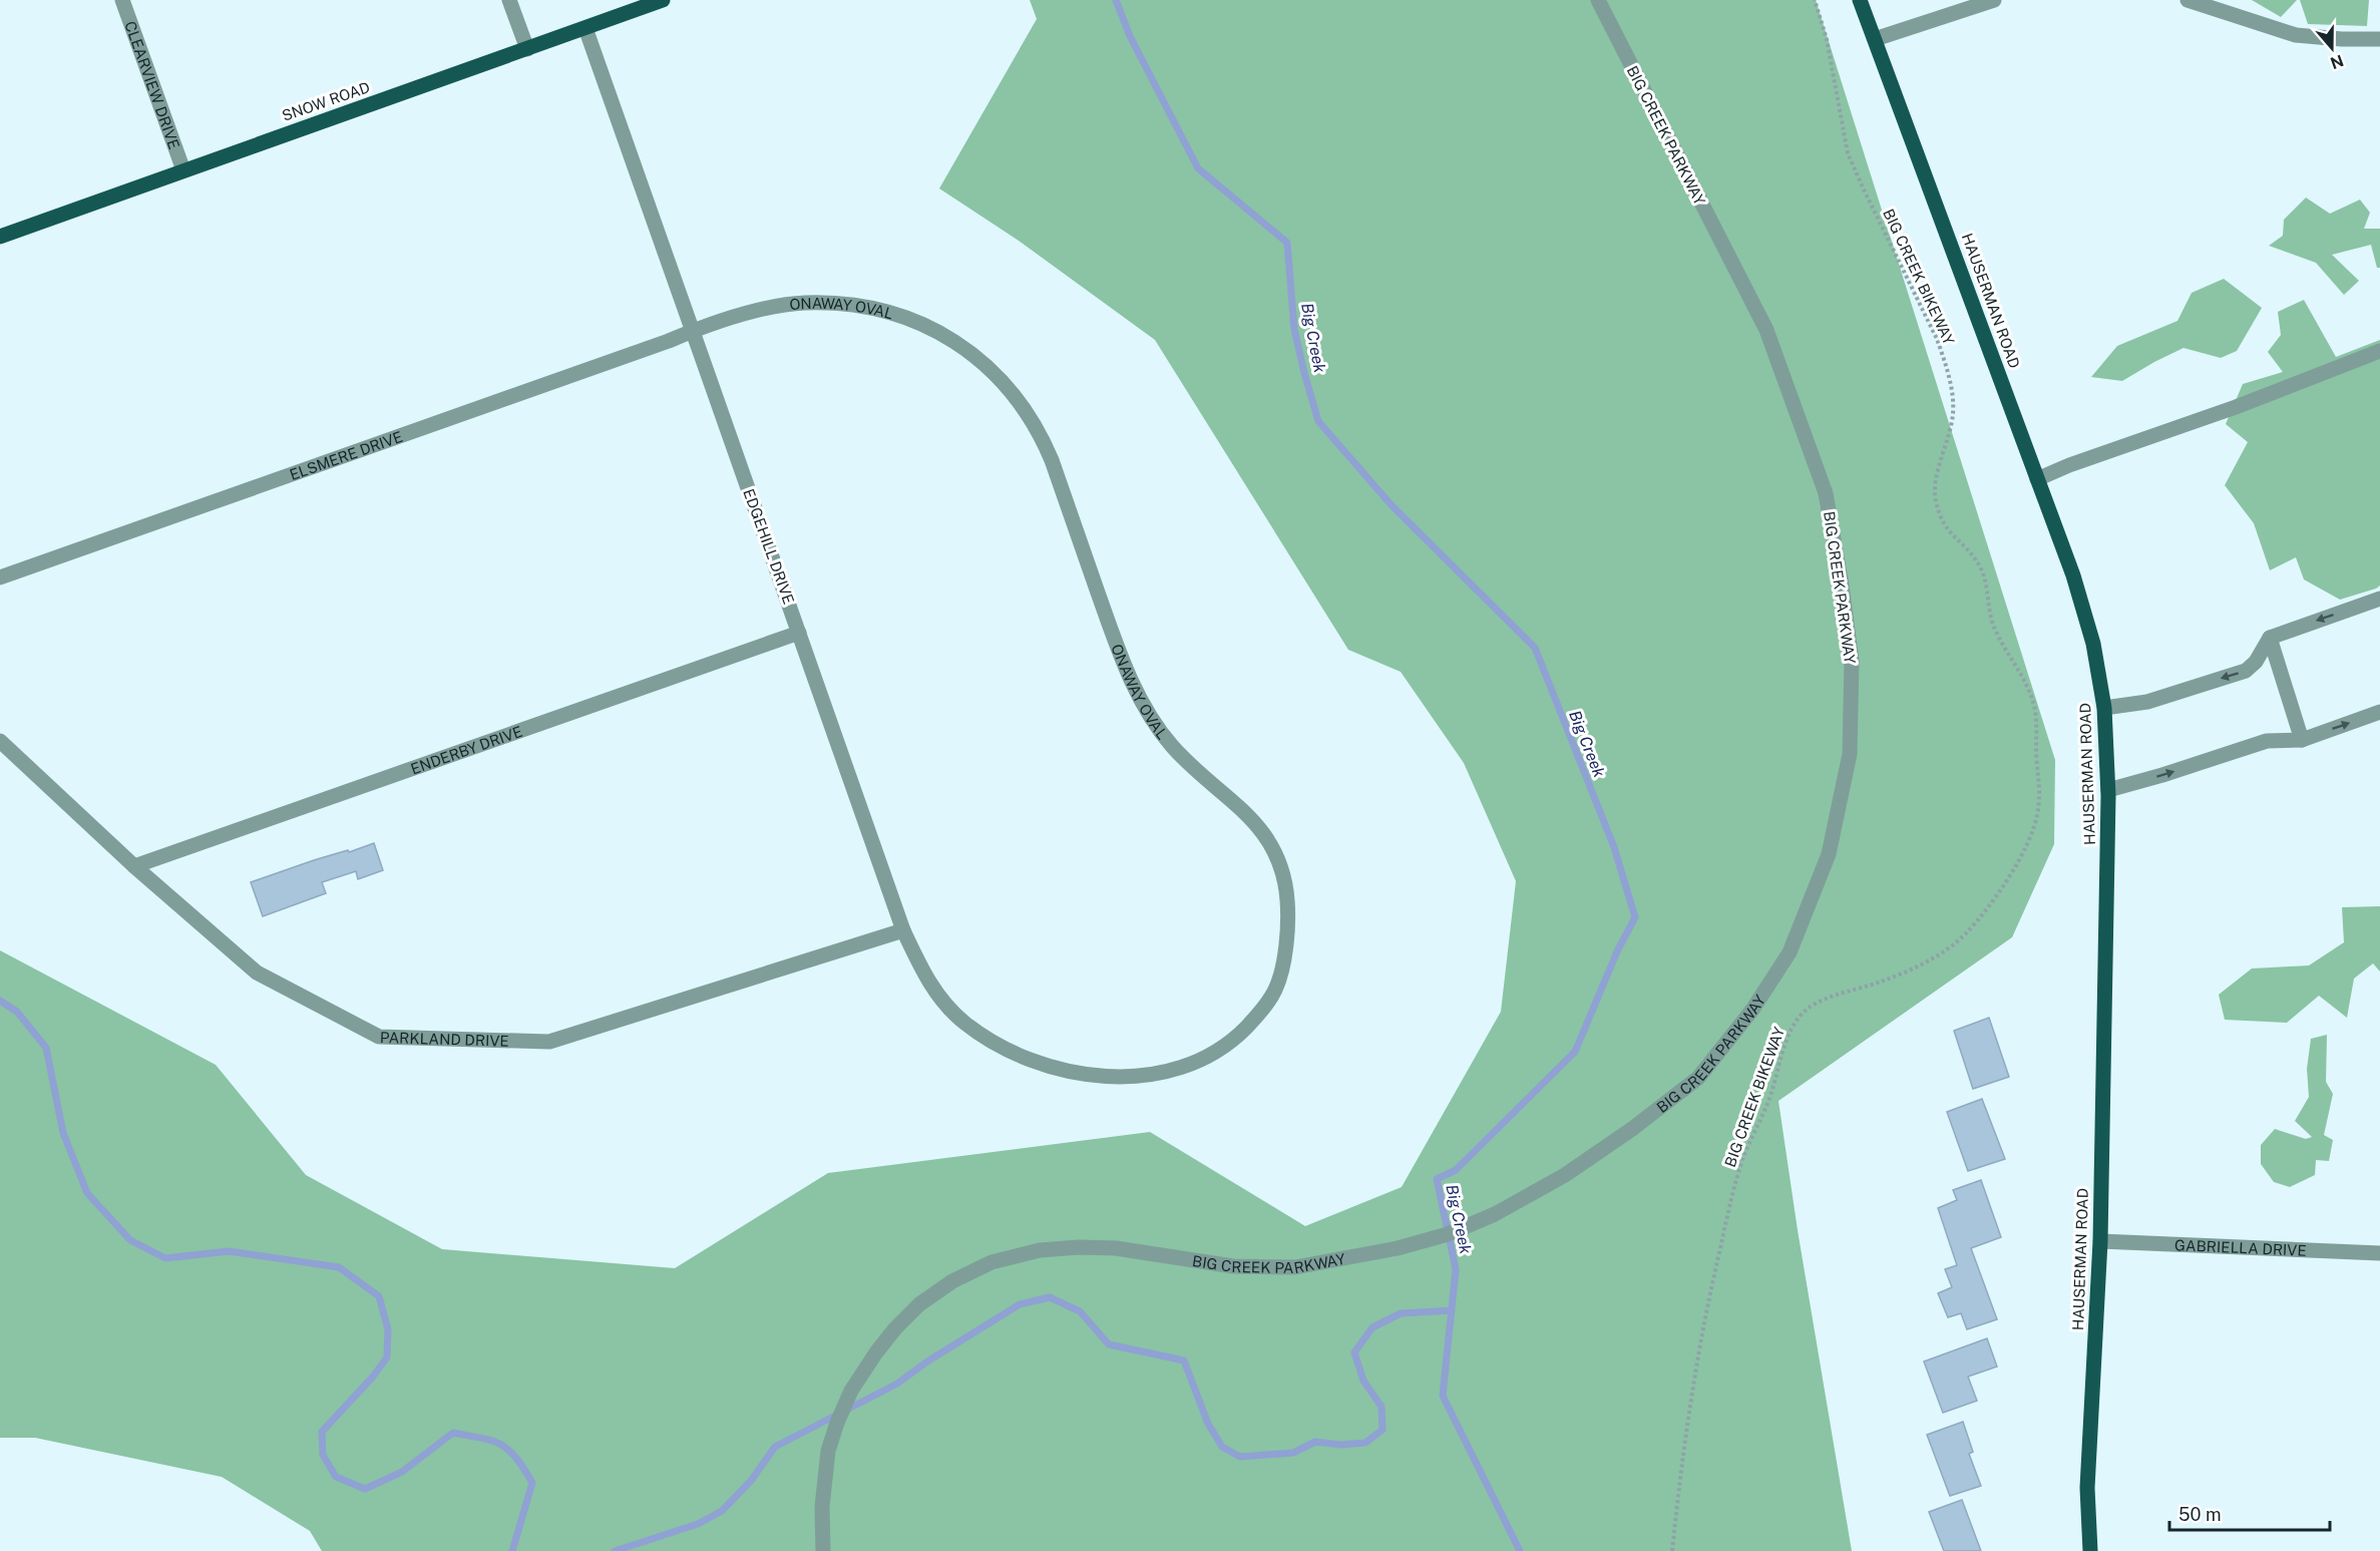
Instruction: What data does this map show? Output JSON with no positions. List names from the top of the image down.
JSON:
{
  "streets": {
    "main road": ["SNOW ROAD", "HAUSERMAN ROAD"],
    "street": [
      "CLEARVIEW DRIVE",
      "BIG CREEK PARKWAY",
      "ONAWAY OVAL",
      "ELSMERE DRIVE",
      "EDGEHILL DRIVE",
      "ENDERBY DRIVE",
      "PARKLAND DRIVE",
      "GABRIELLA DRIVE"
    ],
    "path": ["BIG CREEK BIKEWAY"]
  },
  "crossings": [
    ["CLEARVIEW DRIVE", "SNOW ROAD"],
    ["SNOW ROAD", "EDGEHILL DRIVE"],
    ["HAUSERMAN ROAD", "GABRIELLA DRIVE"],
    ["ONAWAY OVAL", "ELSMERE DRIVE"],
    ["ONAWAY OVAL", "EDGEHILL DRIVE"],
    ["ELSMERE DRIVE", "EDGEHILL DRIVE"],
    ["EDGEHILL DRIVE", "ENDERBY DRIVE"],
    ["EDGEHILL DRIVE", "PARKLAND DRIVE"],
    ["ENDERBY DRIVE", "PARKLAND DRIVE"]
  ],
  "water": ["Big Creek"],
  "scale_bar": "50 m",
  "north": "bottom"
}
